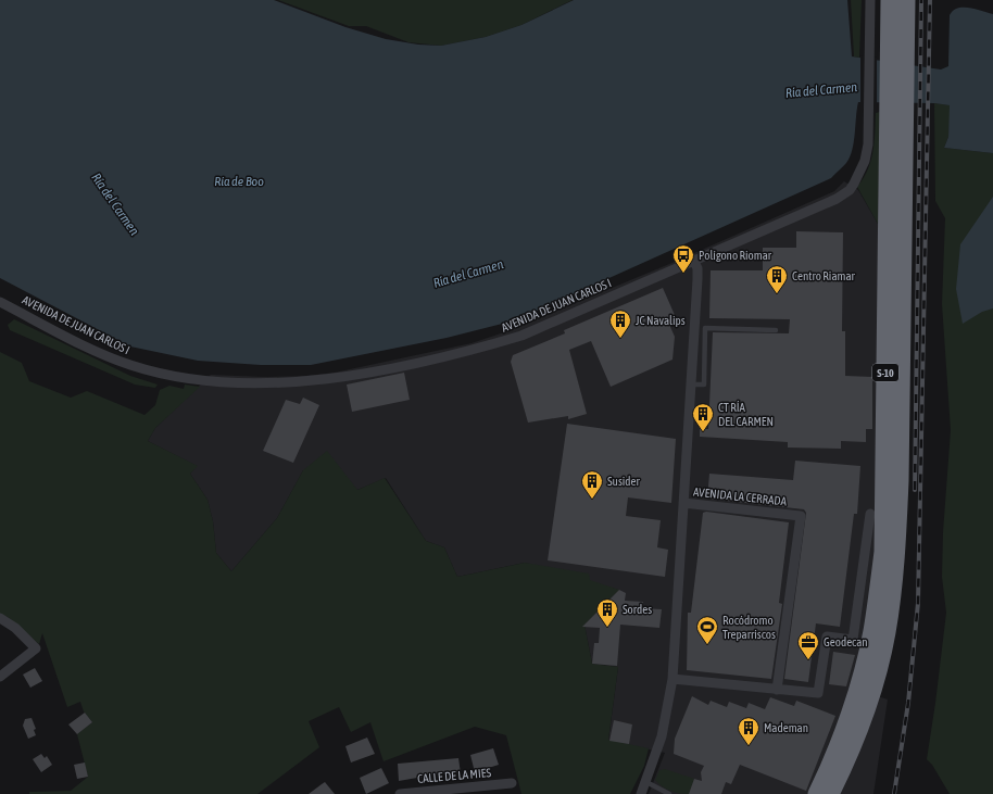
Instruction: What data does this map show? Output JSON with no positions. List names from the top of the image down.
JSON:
{
  "streets": {
    "highway": ["S-10"],
    "street": ["AVENIDA DE JUAN CARLOS I", "AVENIDA LA CERRADA", "CALLE DE LA MIES"]
  },
  "crossings": [
    ["AVENIDA DE JUAN CARLOS I", "AVENIDA LA CERRADA"]
  ],
  "water": ["Ría del Carmen", "Ría de Boo"],
  "places": {
    "bus stop": ["Polígono Riomar"],
    "building": [
      "Centro Riamar",
      "JC Navalips",
      "CT RÍA DEL CARMEN",
      "Susider",
      "Sordes",
      "Mademan"
    ],
    "sports": ["Rocódromo Treparriscos"],
    "office": ["Geodecan"]
  }
}
